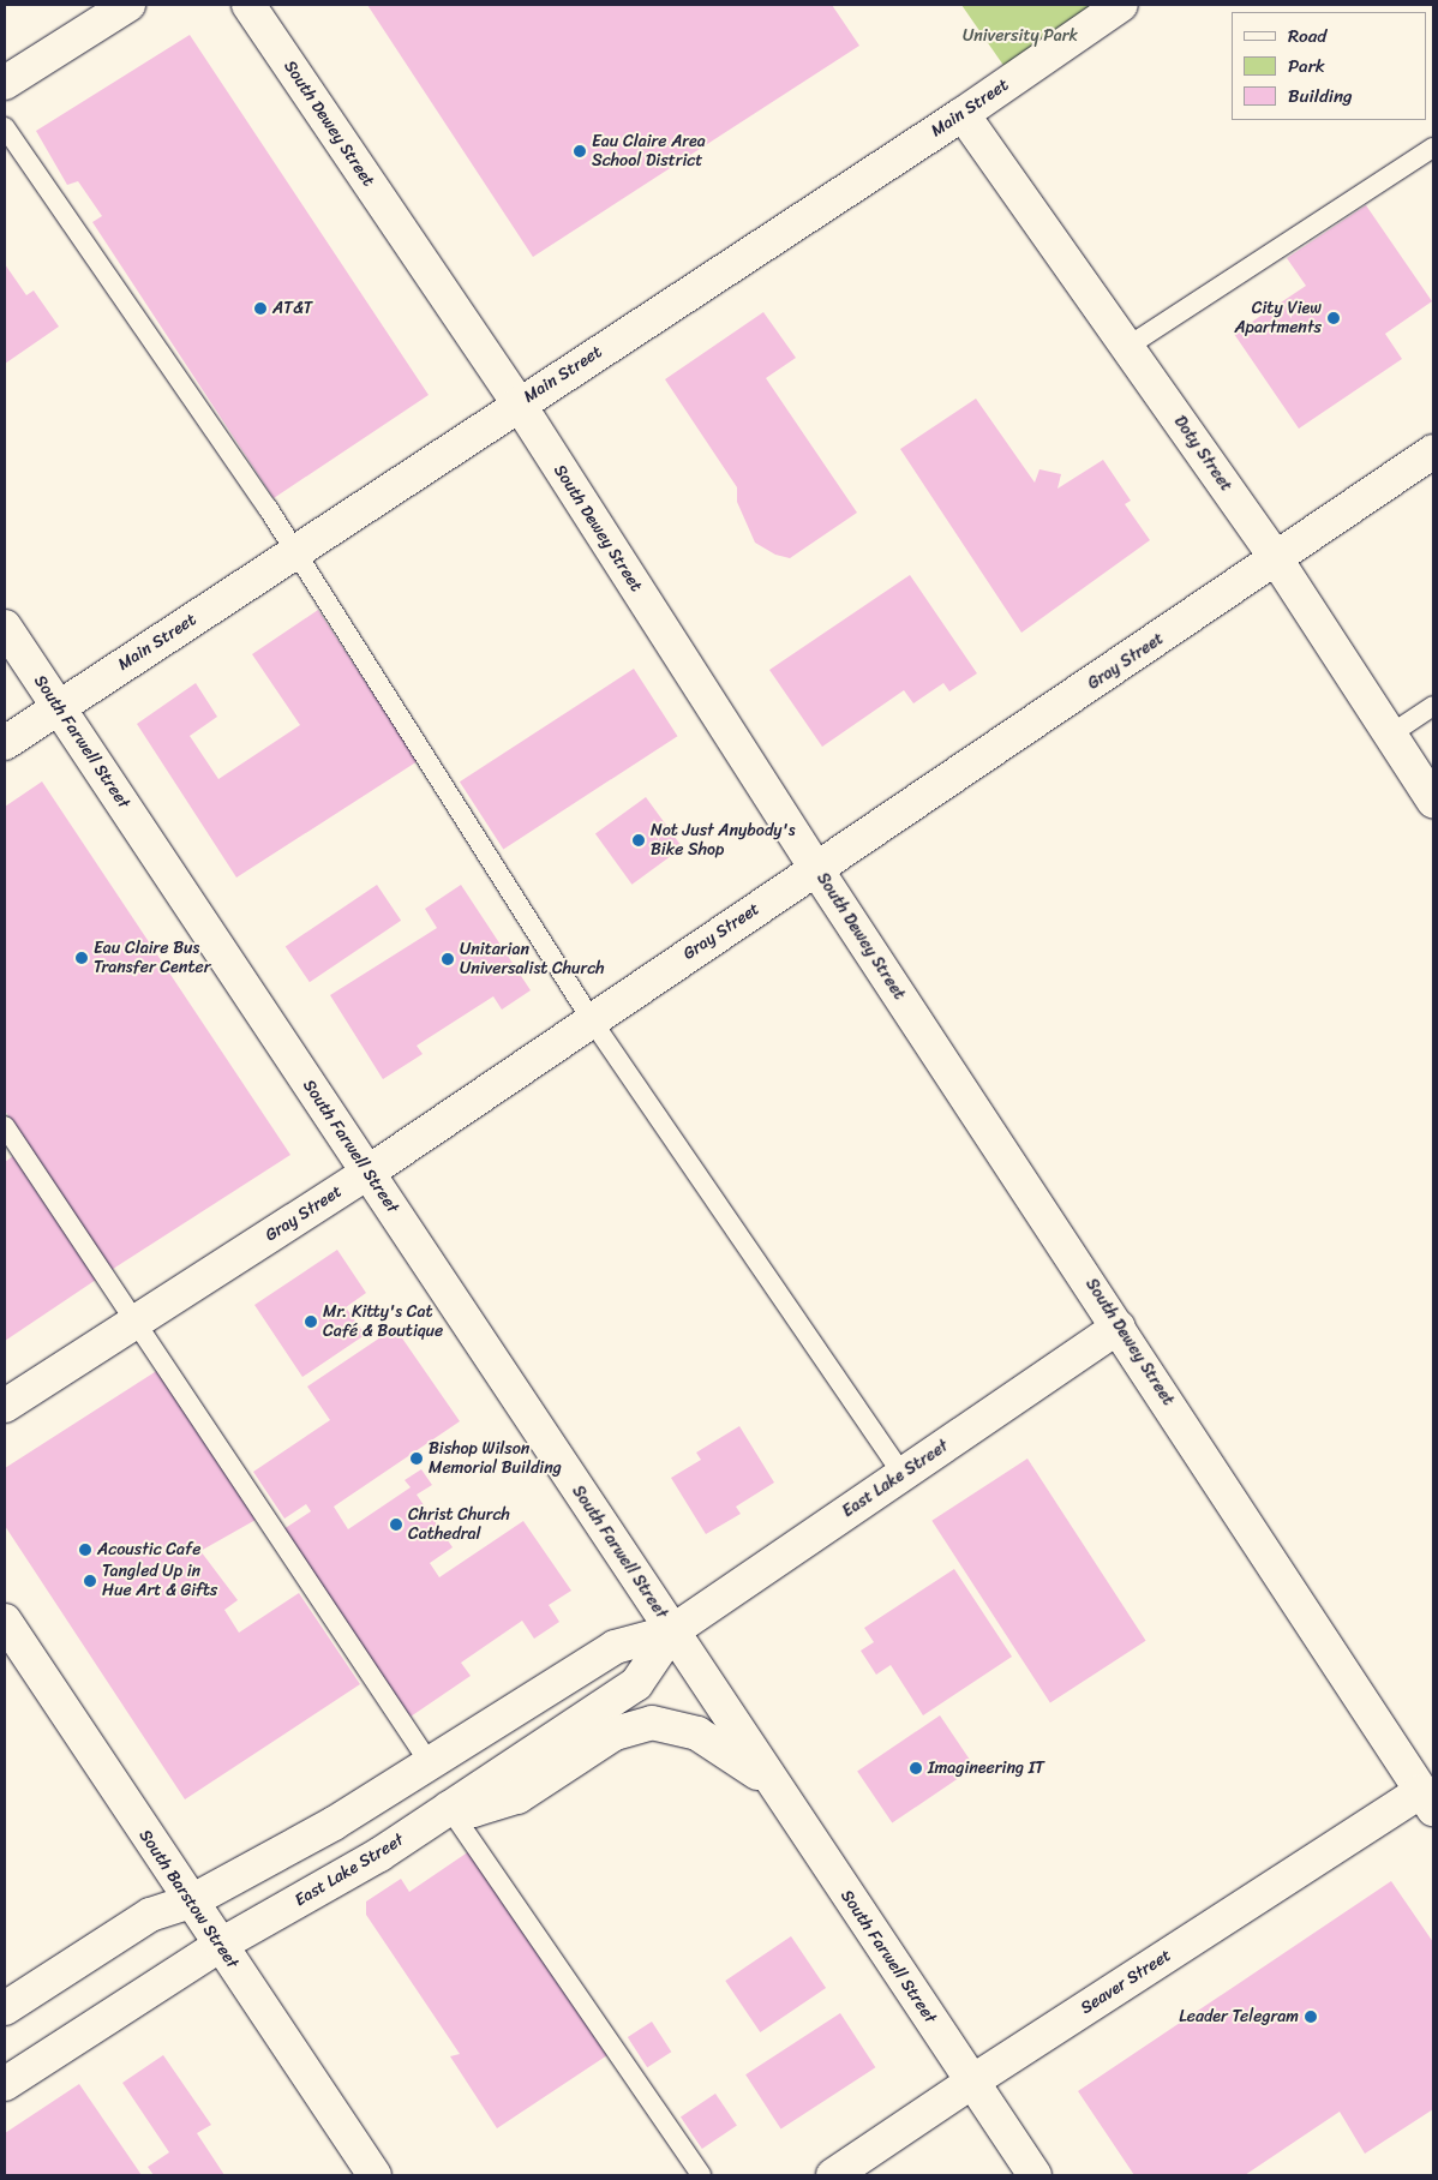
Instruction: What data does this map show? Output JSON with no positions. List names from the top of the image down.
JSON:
{
  "streets": {
    "street": [
      "Main Street",
      "South Dewey Street",
      "Doty Street",
      "Gray Street",
      "South Farwell Street",
      "East Lake Street",
      "South Barstow Street",
      "Seaver Street"
    ]
  },
  "crossings": [
    ["Main Street", "South Dewey Street"],
    ["Main Street", "Doty Street"],
    ["Main Street", "South Farwell Street"],
    ["South Dewey Street", "Gray Street"],
    ["South Dewey Street", "East Lake Street"],
    ["South Dewey Street", "Seaver Street"],
    ["Doty Street", "Gray Street"],
    ["Gray Street", "South Farwell Street"],
    ["South Farwell Street", "East Lake Street"],
    ["South Farwell Street", "Seaver Street"],
    ["East Lake Street", "South Barstow Street"]
  ],
  "parks": ["University Park"],
  "places": [
    "Eau Claire Area School District",
    "AT&T",
    "City View Apartments",
    "Not Just Anybody's Bike Shop",
    "Eau Claire Bus Transfer Center",
    "Unitarian Universalist Church",
    "Mr. Kitty's Cat Café & Boutique",
    "Bishop Wilson Memorial Building",
    "Christ Church Cathedral",
    "Acoustic Cafe",
    "Tangled Up in Hue Art & Gifts",
    "Imagineering IT",
    "Leader Telegram"
  ],
  "legend": ["Road", "Park", "Building"]
}
